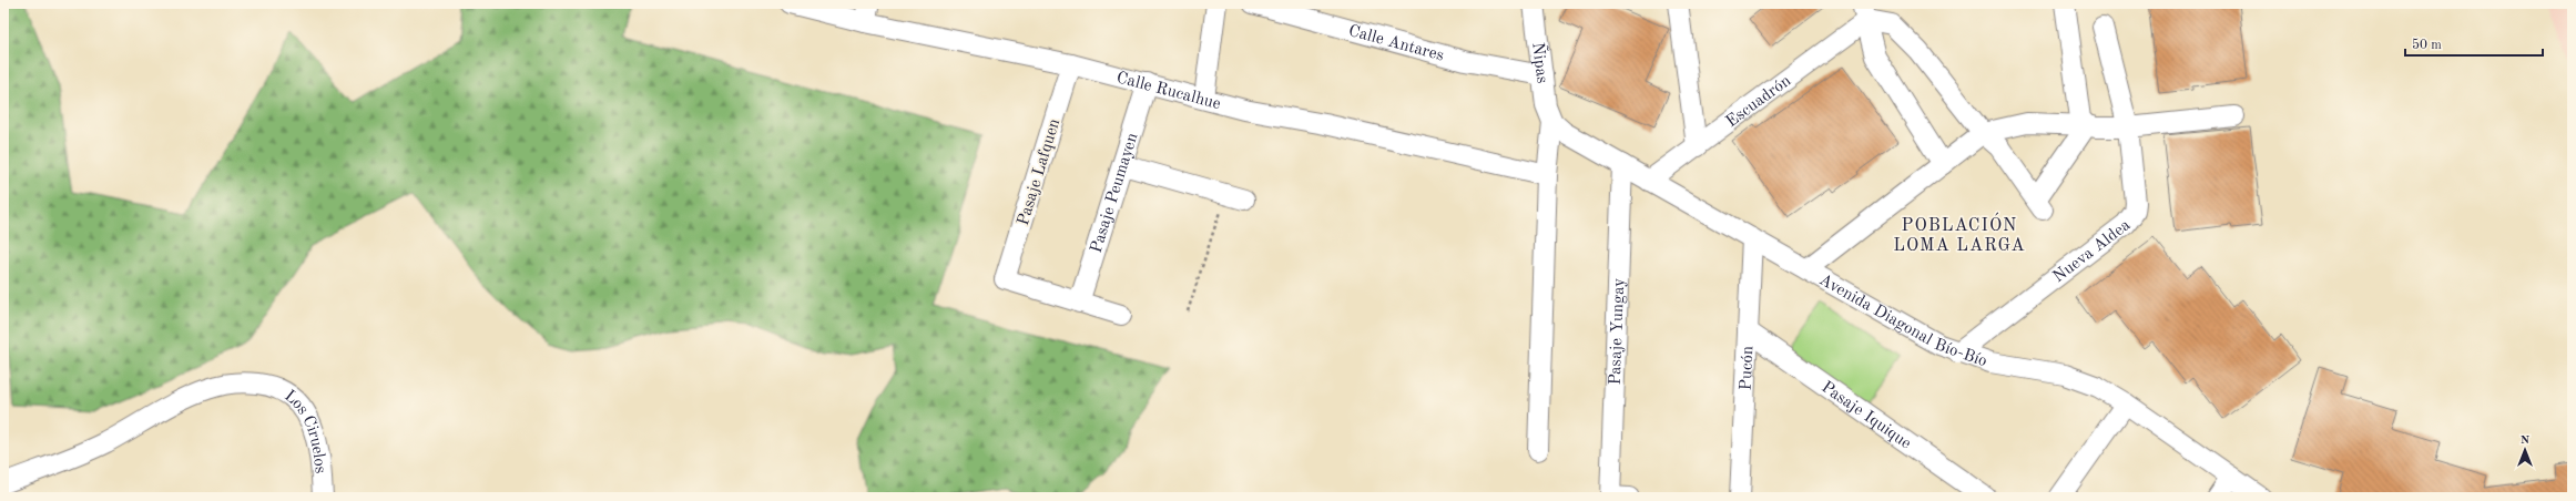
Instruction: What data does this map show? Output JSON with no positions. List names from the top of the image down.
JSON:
{
  "streets": {
    "street": [
      "Calle Antares",
      "Ñipas",
      "Calle Rucalhue",
      "Escuadrón",
      "Pasaje Lafquen",
      "Pasaje Peumayen",
      "Nueva Aldea",
      "Avenida Diagonal Bío-Bío",
      "Pasaje Yungay",
      "Pucón",
      "Pasaje Iquique",
      "Los Ciruelos"
    ]
  },
  "crossings": [
    ["Calle Antares", "Ñipas"],
    ["Ñipas", "Avenida Diagonal Bío-Bío"],
    ["Calle Rucalhue", "Pasaje Lafquen"],
    ["Calle Rucalhue", "Pasaje Peumayen"],
    ["Escuadrón", "Avenida Diagonal Bío-Bío"],
    ["Pasaje Lafquen", "Pasaje Peumayen"],
    ["Nueva Aldea", "Avenida Diagonal Bío-Bío"],
    ["Avenida Diagonal Bío-Bío", "Pasaje Yungay"],
    ["Avenida Diagonal Bío-Bío", "Pucón"],
    ["Pucón", "Pasaje Iquique"]
  ],
  "districts": ["POBLACIÓN LOMA LARGA"],
  "scale_bar": "50 m",
  "north": "top"
}
